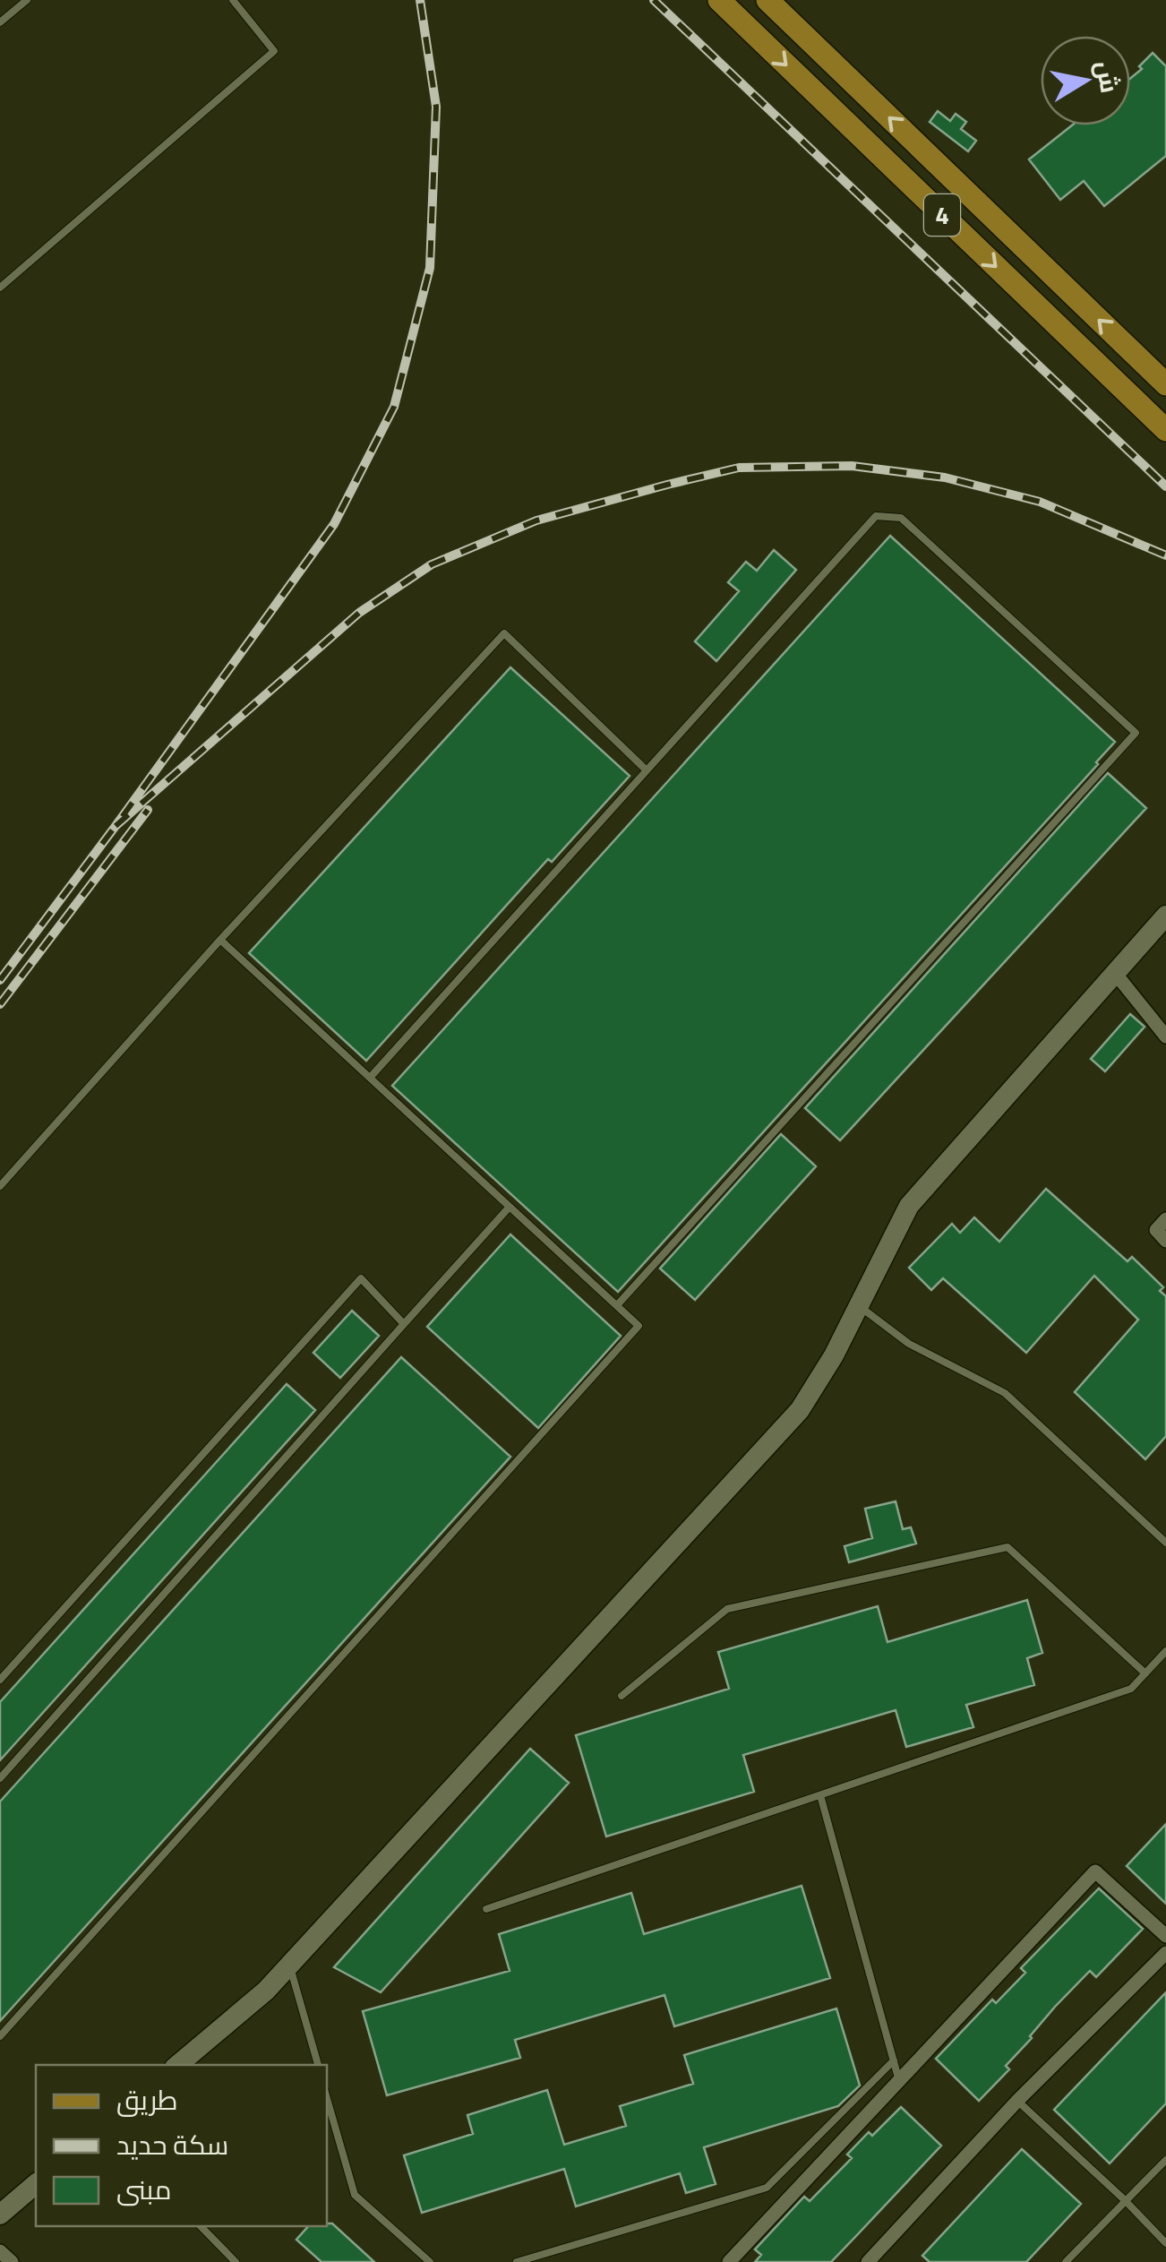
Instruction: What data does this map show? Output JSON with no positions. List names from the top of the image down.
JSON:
{
  "streets": {
    "main road": ["4"]
  },
  "legend": ["طريق", "سكة حديد", "مبنى"],
  "north": "right"
}
